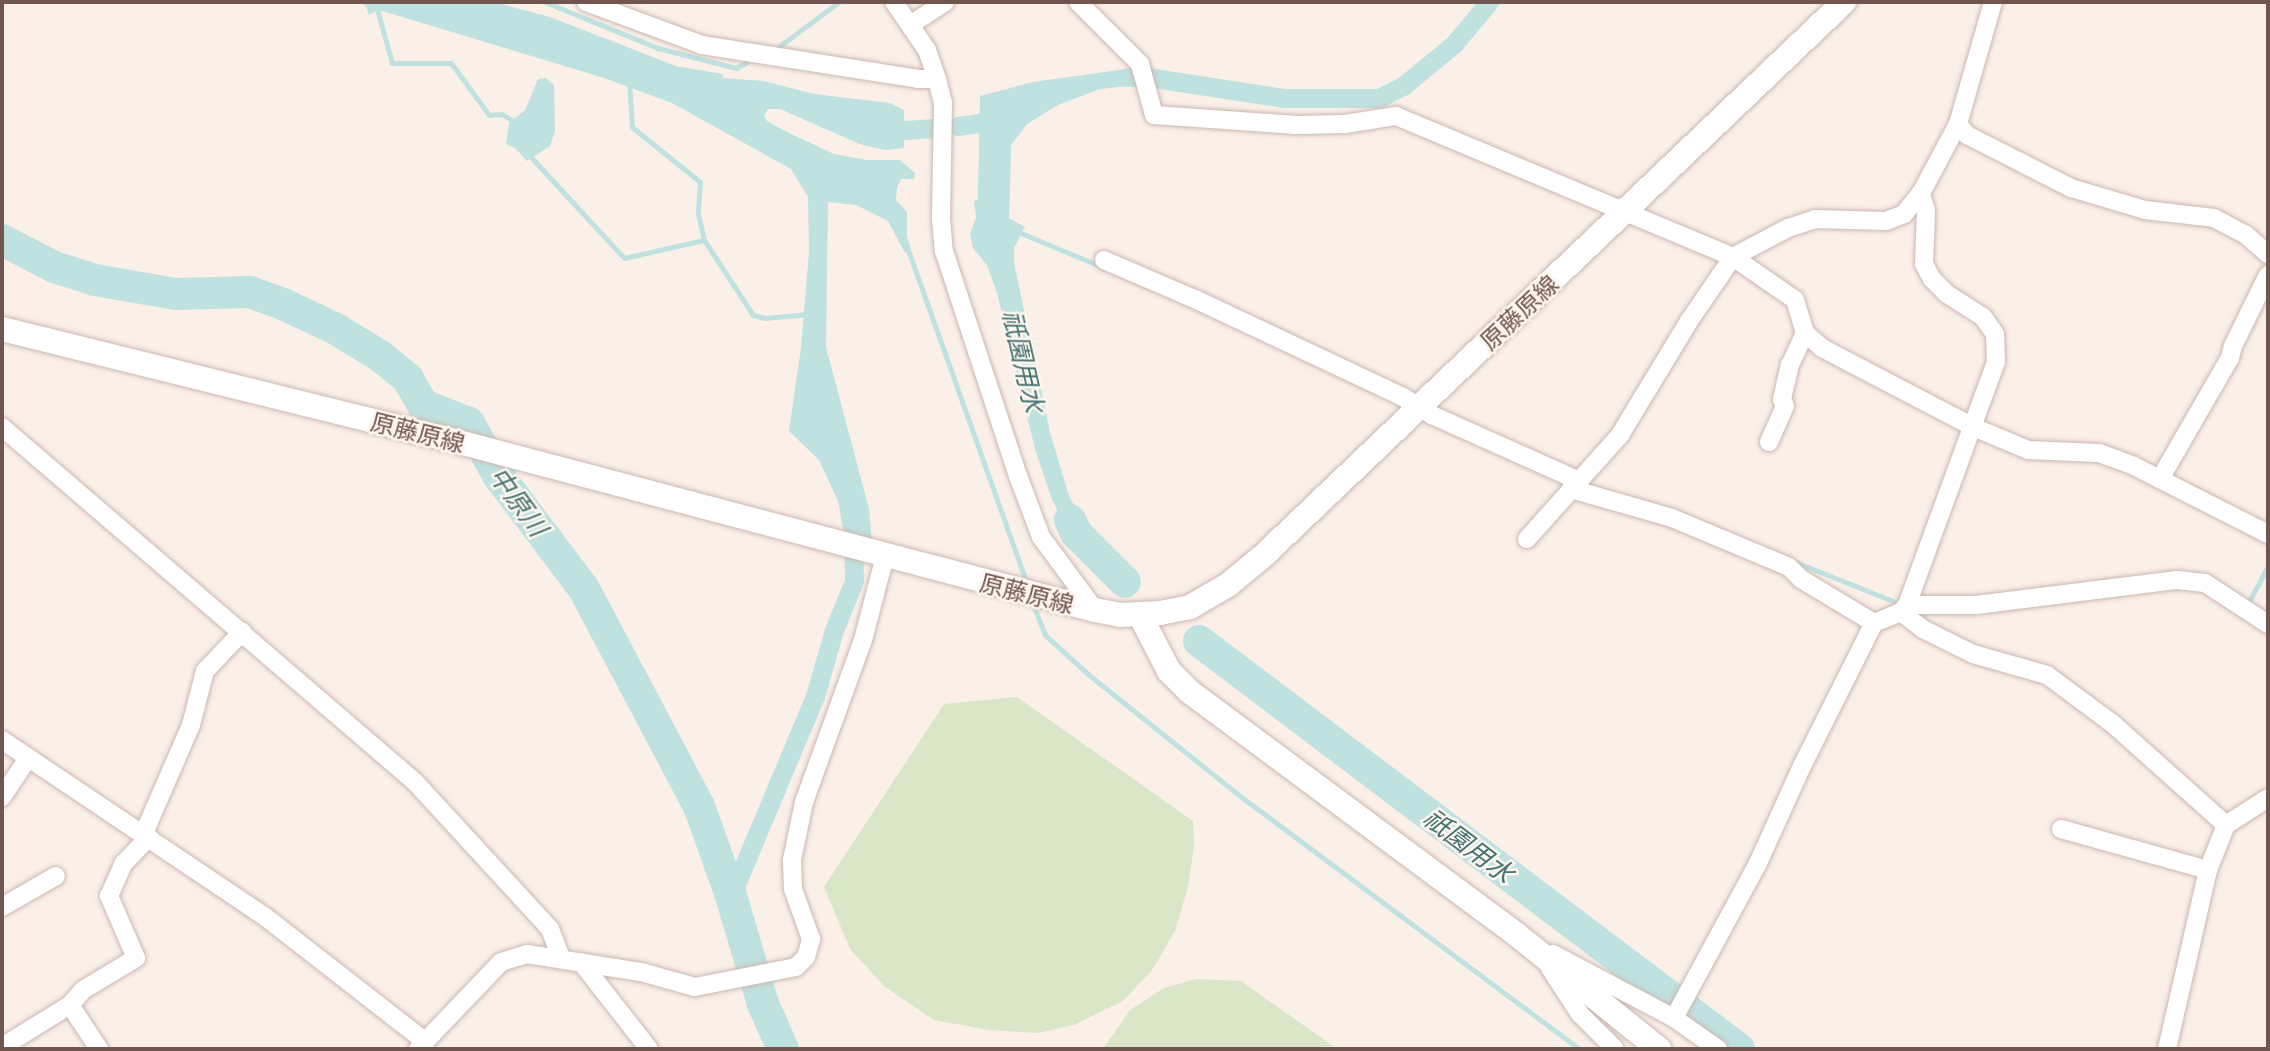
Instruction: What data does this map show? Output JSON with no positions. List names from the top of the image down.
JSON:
{
  "streets": {
    "main road": ["原藤原線"]
  },
  "water": ["祇園用水", "中原川"]
}
